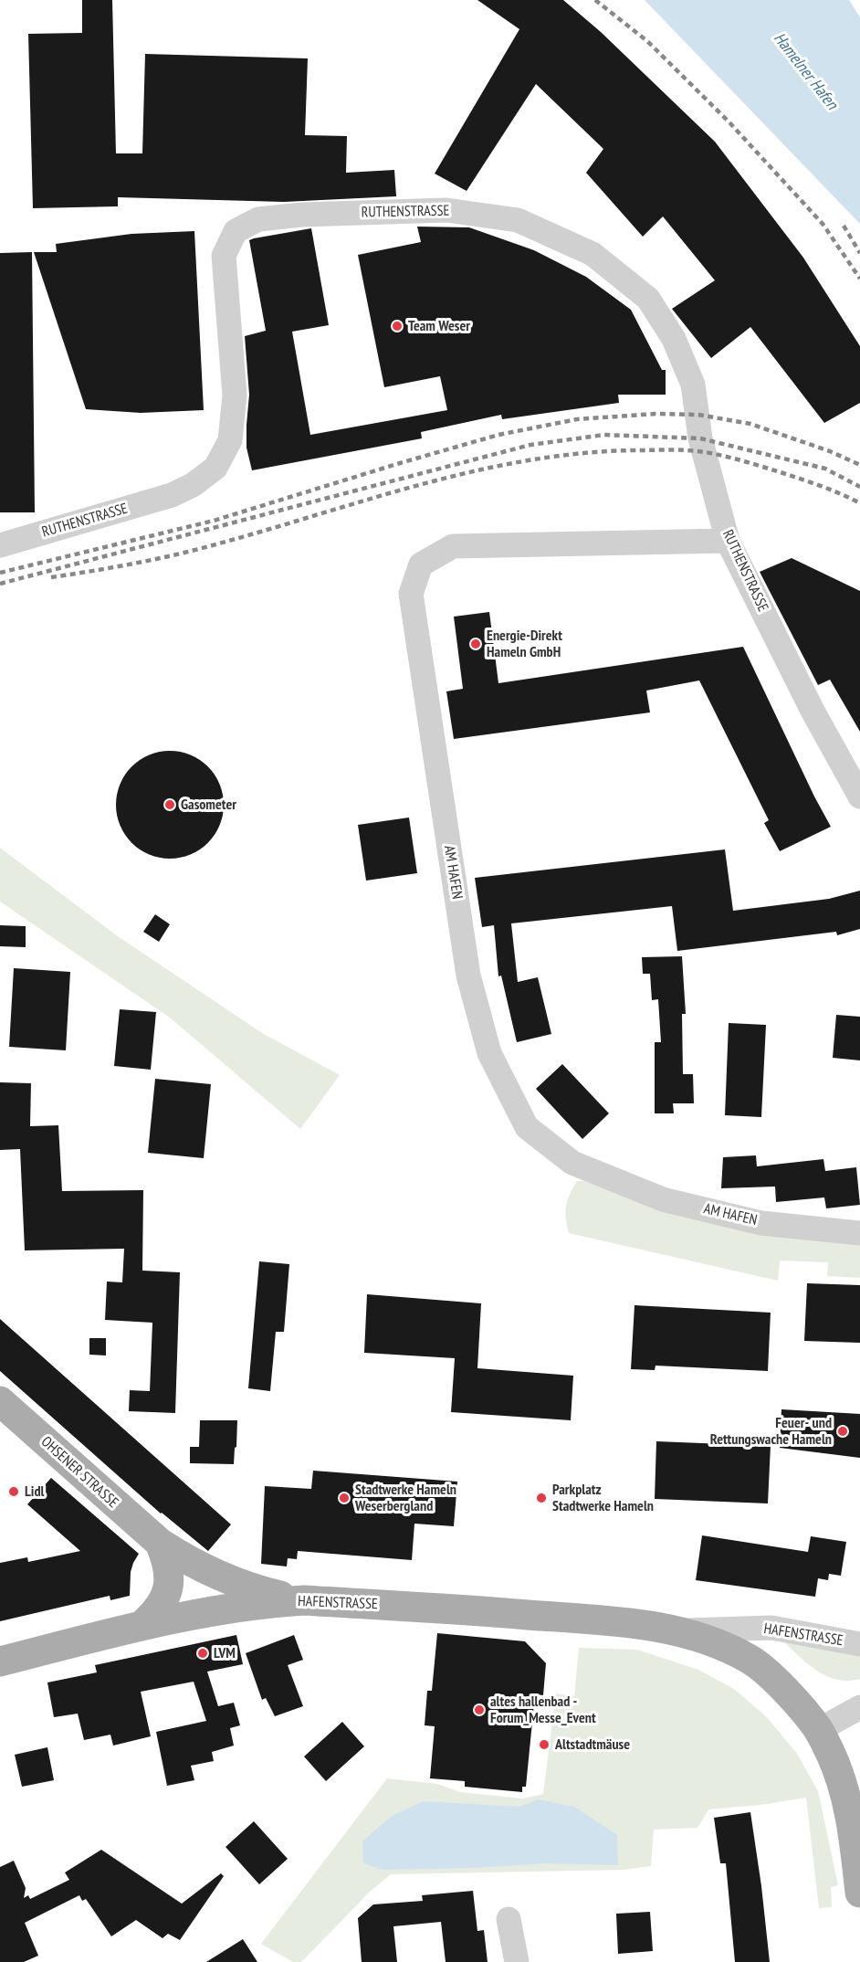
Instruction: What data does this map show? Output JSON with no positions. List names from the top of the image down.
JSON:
{
  "streets": {
    "main road": ["OHSENER STRASSE", "HAFENSTRASSE"],
    "street": ["RUTHENSTRASSE", "AM HAFEN"]
  },
  "crossings": [
    ["RUTHENSTRASSE", "AM HAFEN"],
    ["OHSENER STRASSE", "HAFENSTRASSE"]
  ],
  "water": ["Hamelner Hafen"],
  "places": [
    "Team Weser",
    "Energie-Direkt Hameln GmbH",
    "Gasometer",
    "Feuer- und Rettungswache Hameln",
    "Lidl",
    "Stadtwerke Hameln Weserbergland",
    "Parkplatz Stadtwerke Hameln",
    "LVM",
    "altes hallenbad - Forum_Messe_Event",
    "Altstadtmäuse"
  ]
}
